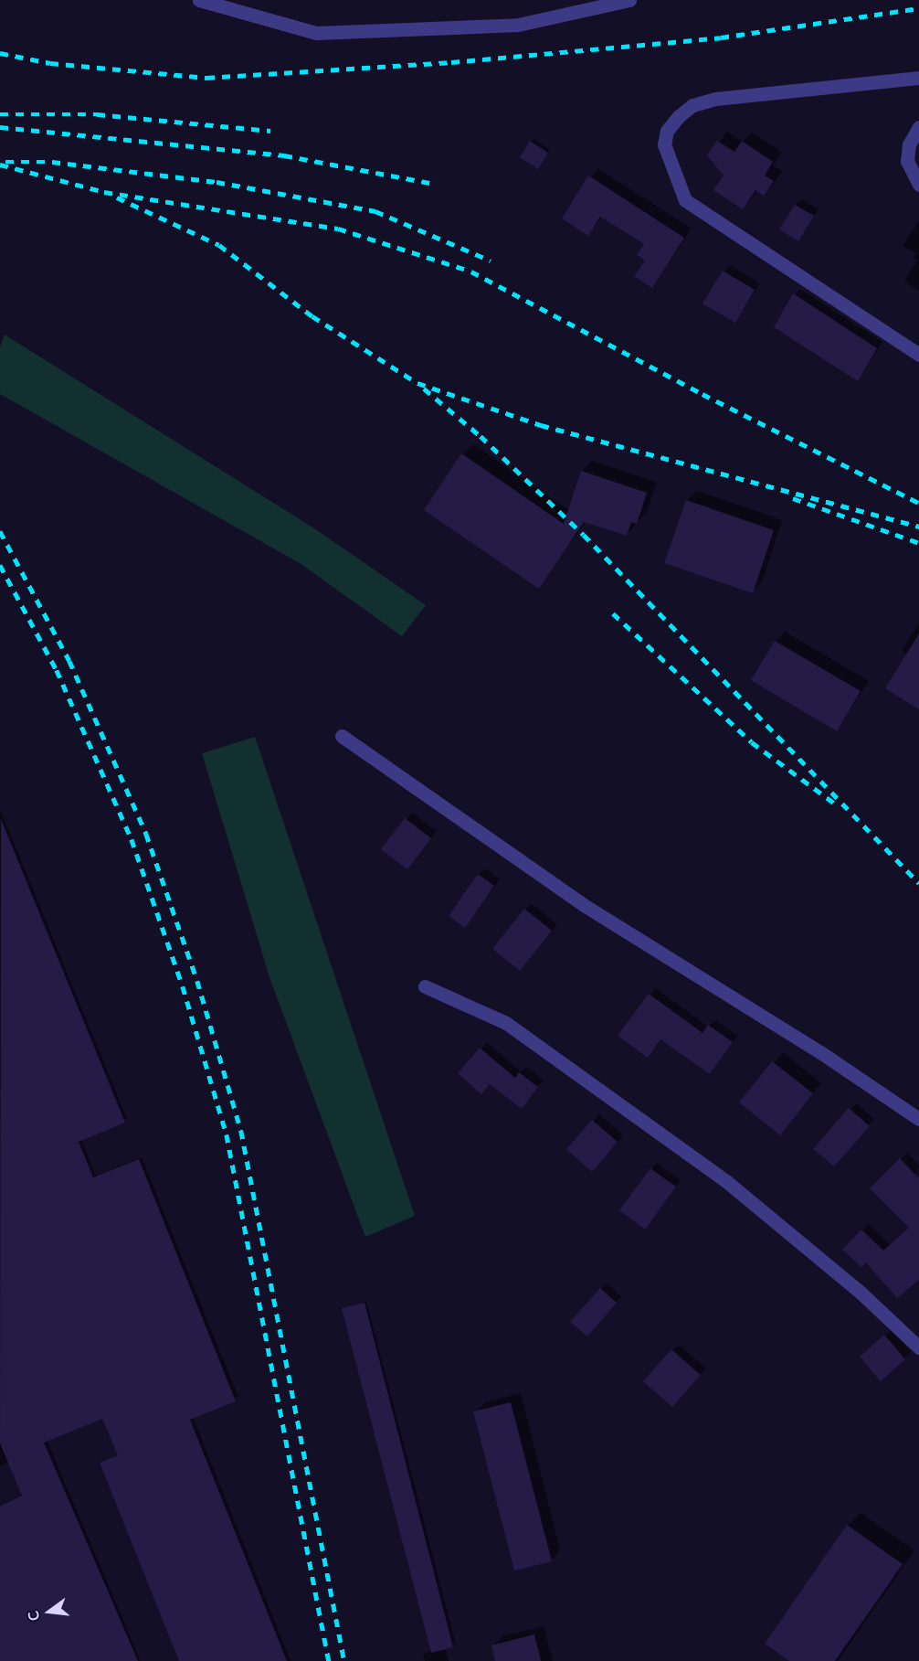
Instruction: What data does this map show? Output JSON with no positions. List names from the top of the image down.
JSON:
{
  "north": "left"
}
